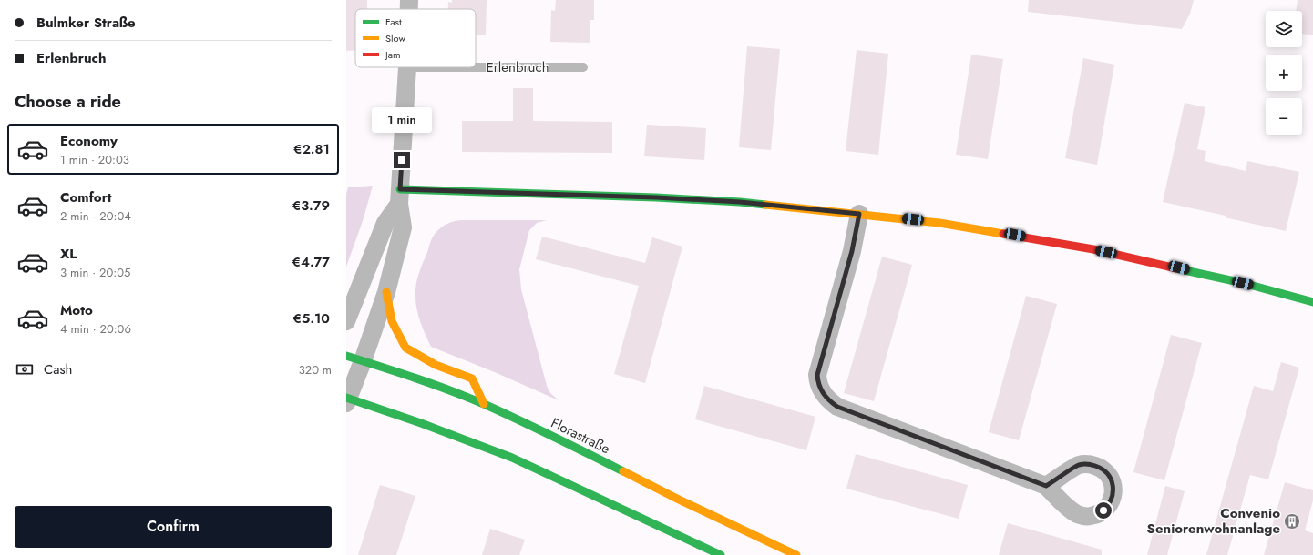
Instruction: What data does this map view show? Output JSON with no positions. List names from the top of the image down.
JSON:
{
  "streets": {
    "main road": ["Florastraße"],
    "lane": ["Erlenbruch"]
  },
  "places": {
    "building": ["Convenio Seniorenwohnanlage"]
  },
  "legend": ["Fast", "Slow", "Jam"],
  "page": {
    "banner": ["Bulmker Straße", "Erlenbruch"],
    "map_buttons": ["+", "−"],
    "heading": "Choose a ride",
    "bubble": "1 min",
    "list": [
      {
        "name": "Economy",
        "note": "1 min · 20:03",
        "value": "€2.81"
      },
      {
        "name": "Comfort",
        "note": "2 min · 20:04",
        "value": "€3.79"
      },
      {
        "name": "XL",
        "note": "3 min · 20:05",
        "value": "€4.77"
      },
      {
        "name": "Moto",
        "note": "4 min · 20:06",
        "value": "€5.10"
      }
    ],
    "pay": ["Cash", "320 m"],
    "buttons": "Confirm"
  }
}
